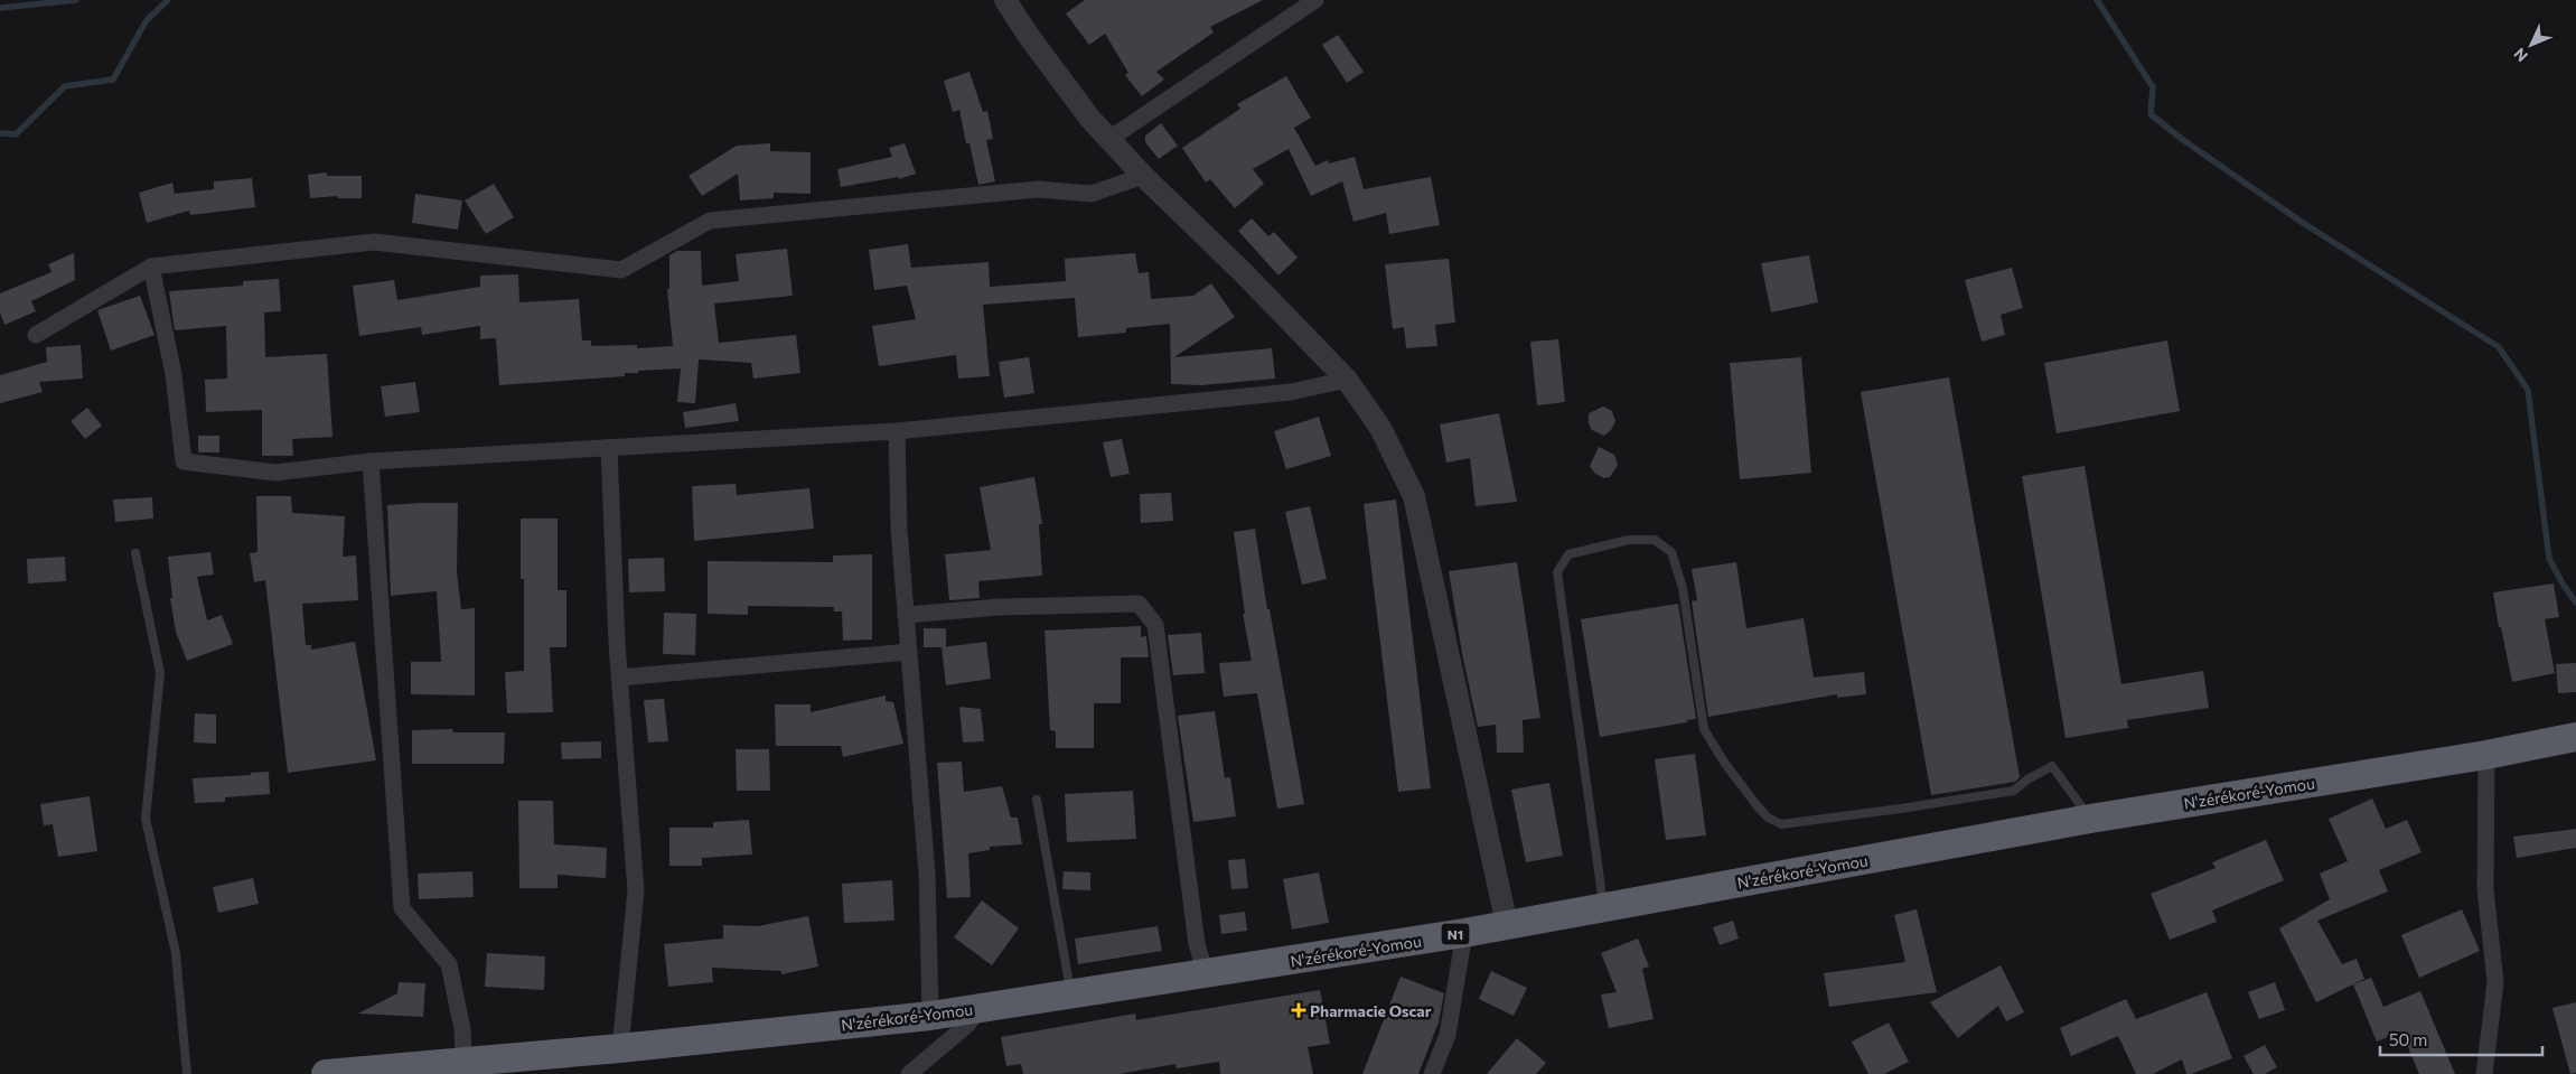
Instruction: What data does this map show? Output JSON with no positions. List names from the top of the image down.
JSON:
{
  "streets": {
    "highway": ["N'zérékoré-Yomou", "N1"]
  },
  "places": {
    "health": ["Pharmacie Oscar"]
  },
  "scale_bar": "50 m",
  "north": "bottom left"
}
